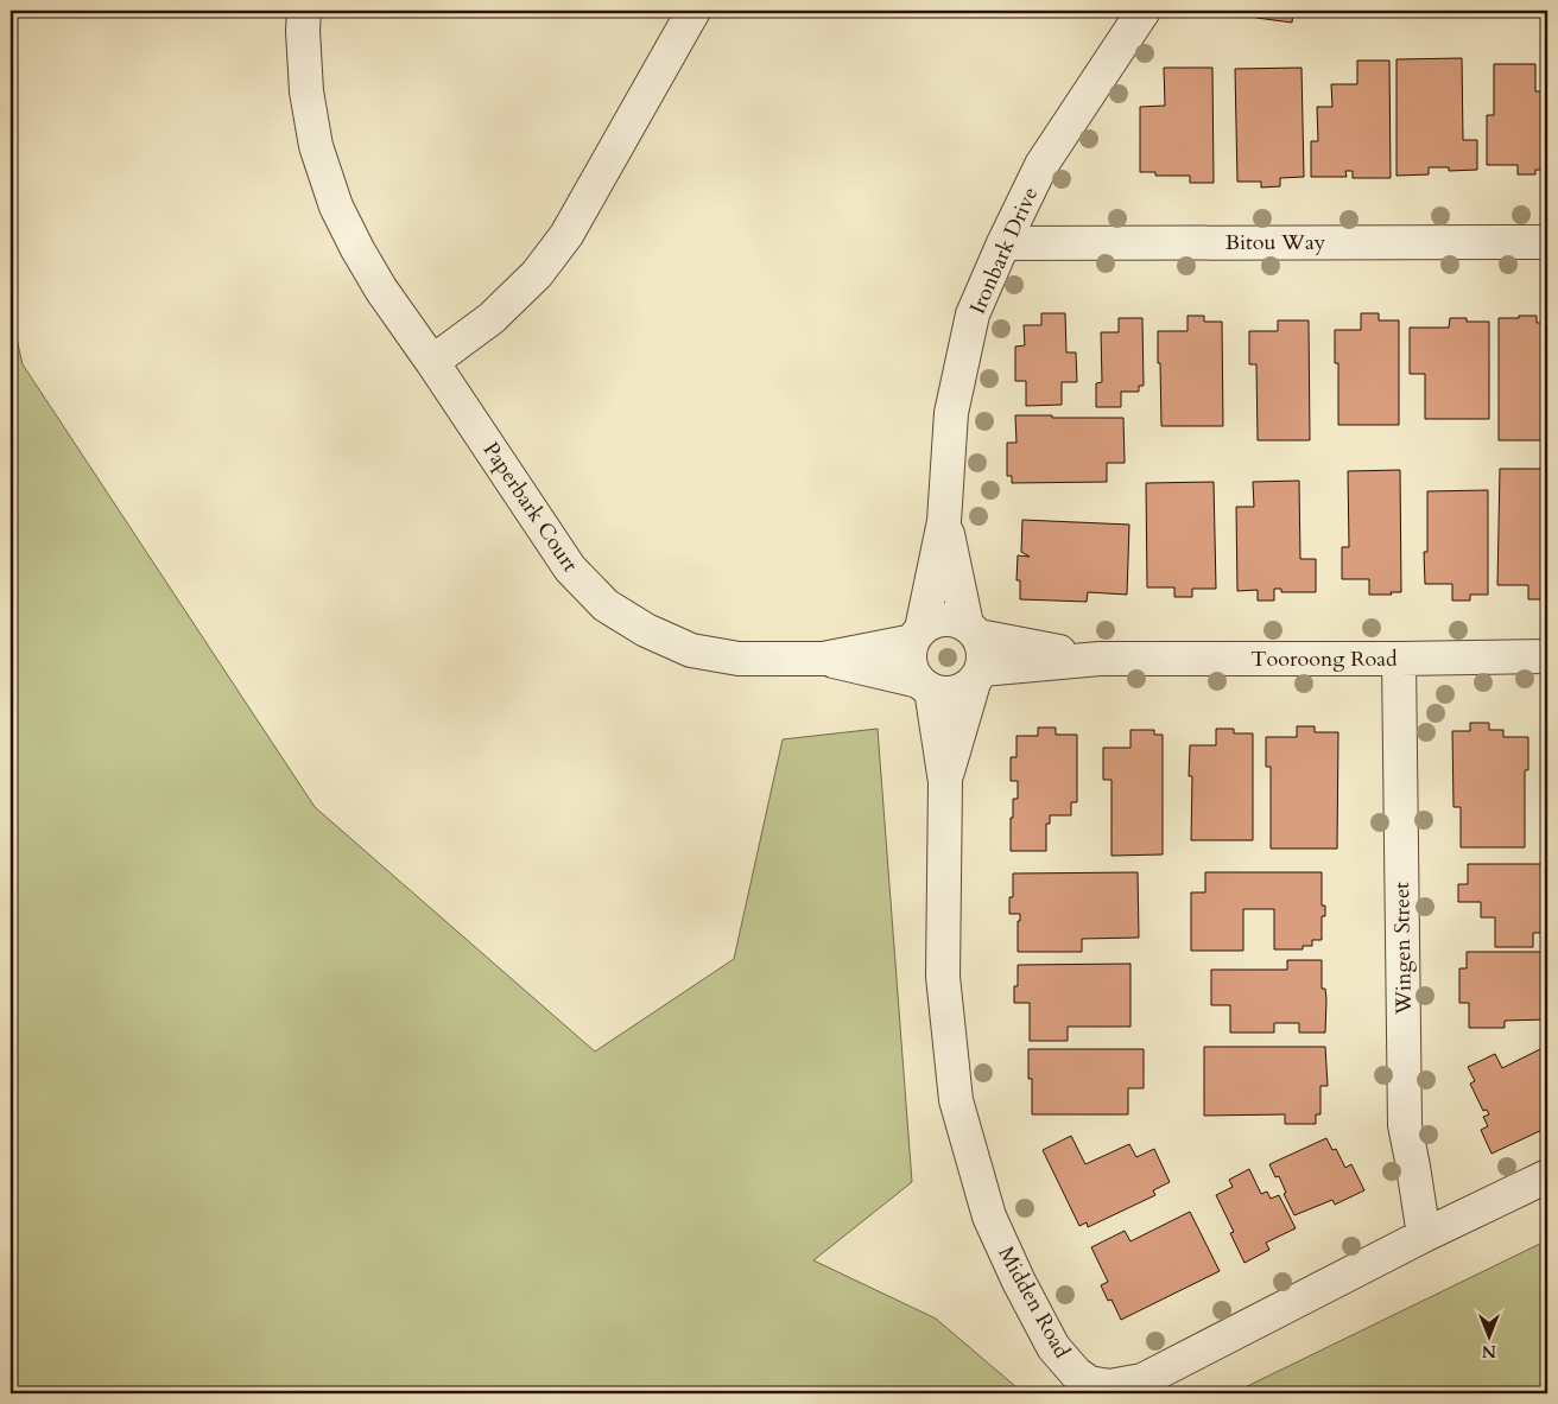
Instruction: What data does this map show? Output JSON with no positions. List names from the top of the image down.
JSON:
{
  "streets": {
    "street": [
      "Bitou Way",
      "Ironbark Drive",
      "Paperbark Court",
      "Tooroong Road",
      "Wingen Street",
      "Midden Road"
    ]
  },
  "crossings": [
    ["Bitou Way", "Ironbark Drive"],
    ["Ironbark Drive", "Paperbark Court"],
    ["Ironbark Drive", "Tooroong Road"],
    ["Ironbark Drive", "Midden Road"],
    ["Paperbark Court", "Tooroong Road"],
    ["Paperbark Court", "Midden Road"],
    ["Tooroong Road", "Wingen Street"],
    ["Tooroong Road", "Midden Road"],
    ["Wingen Street", "Midden Road"]
  ],
  "north": "bottom"
}
